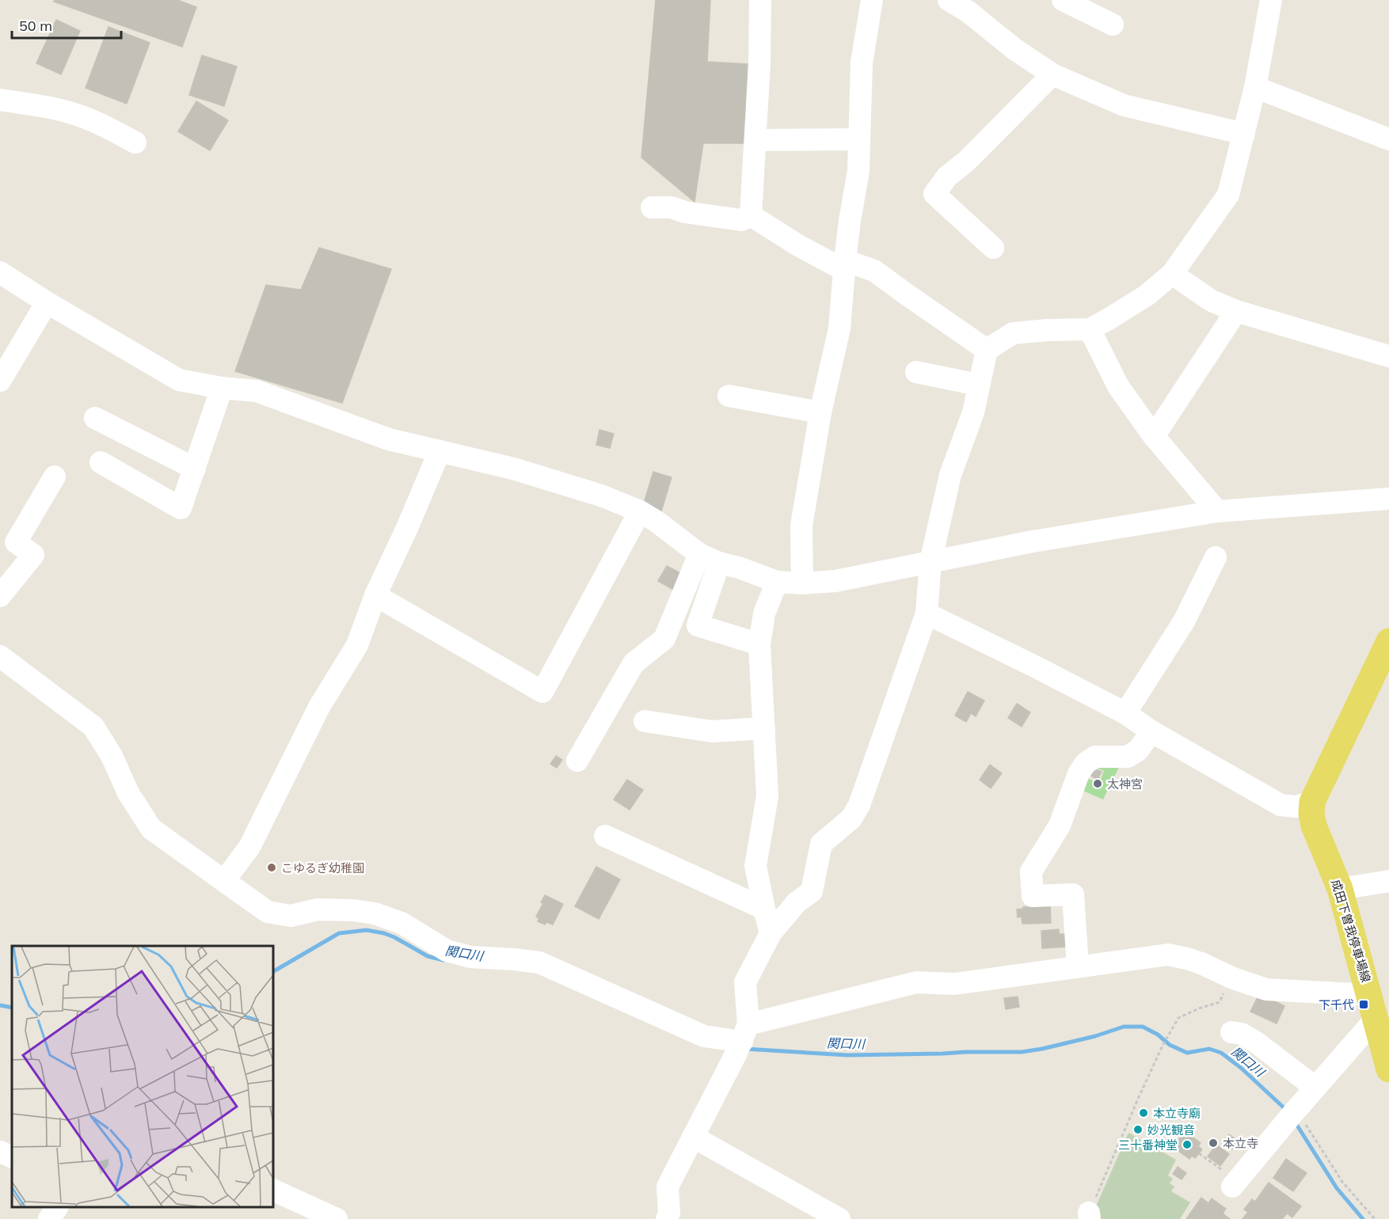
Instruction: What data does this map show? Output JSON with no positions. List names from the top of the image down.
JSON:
{
  "streets": {
    "main road": ["成田下曽我停車場線"]
  },
  "water": ["関口川"],
  "places": {
    "other": [
      "太神宮",
      "こゆるぎ幼稚園",
      "本立寺廟",
      "妙光観音",
      "本立寺",
      "三十番神堂"
    ],
    "transit": ["下千代"]
  },
  "scale_bar": "50 m"
}
